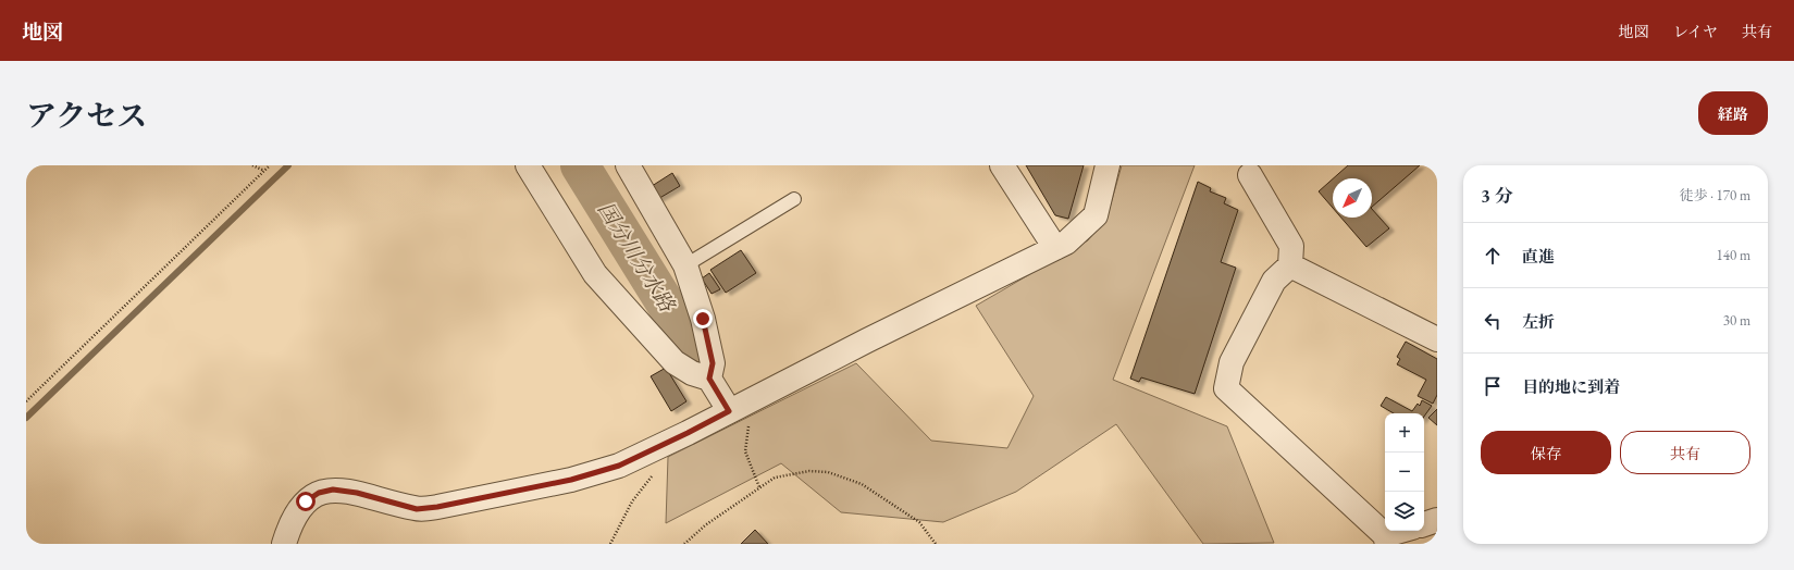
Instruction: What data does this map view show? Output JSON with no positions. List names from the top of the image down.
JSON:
{
  "water": ["国分川分水路"],
  "north": "bottom left",
  "page": {
    "header": "地図",
    "nav": ["地図", "レイヤ", "共有"],
    "title": "アクセス",
    "buttons": [
      "経路",
      ["保存", "共有"]
    ],
    "heading": ["3 分", "徒歩 · 170 m"],
    "list": [
      ["直進", "140 m"],
      ["左折", "30 m"],
      "目的地に到着"
    ],
    "map_buttons": ["+", "−"]
  }
}
